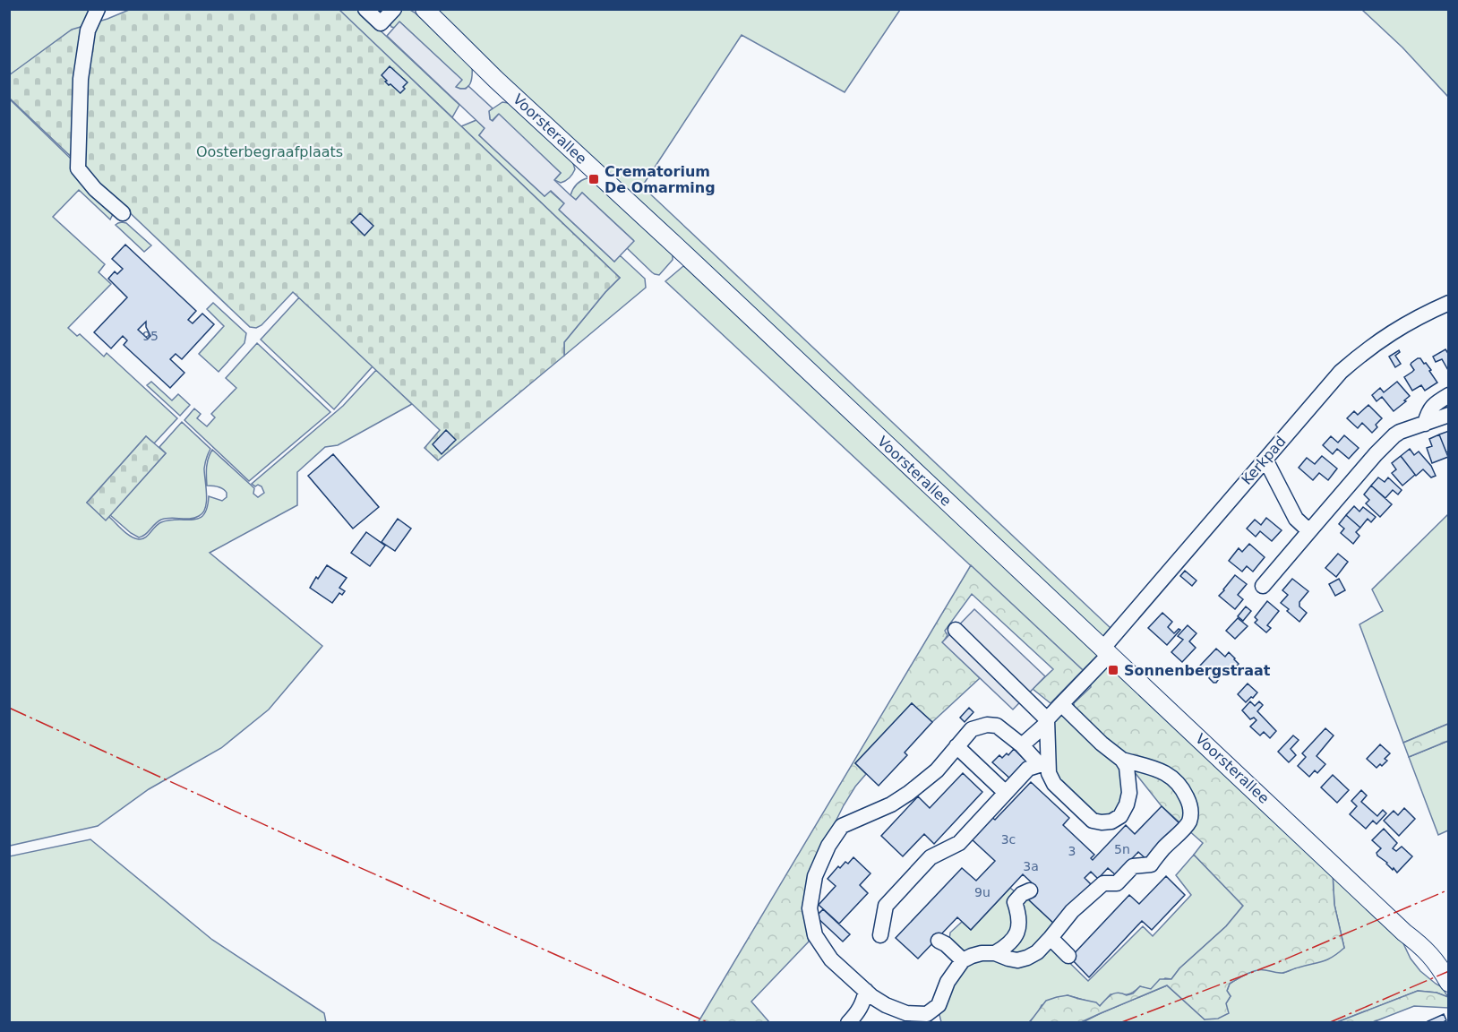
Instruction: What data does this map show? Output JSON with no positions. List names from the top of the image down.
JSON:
{
  "streets": {
    "main road": ["Voorsterallee"],
    "street": ["Kerkpad"]
  },
  "crossings": [
    ["Voorsterallee", "Kerkpad"]
  ],
  "parks": ["Oosterbegraafplaats"],
  "places": {
    "transit": ["Crematorium De Omarming", "Sonnenbergstraat"]
  },
  "house_numbers": [
    "95",
    "3c",
    "5n",
    "3",
    "3a",
    "9u"
  ]
}
